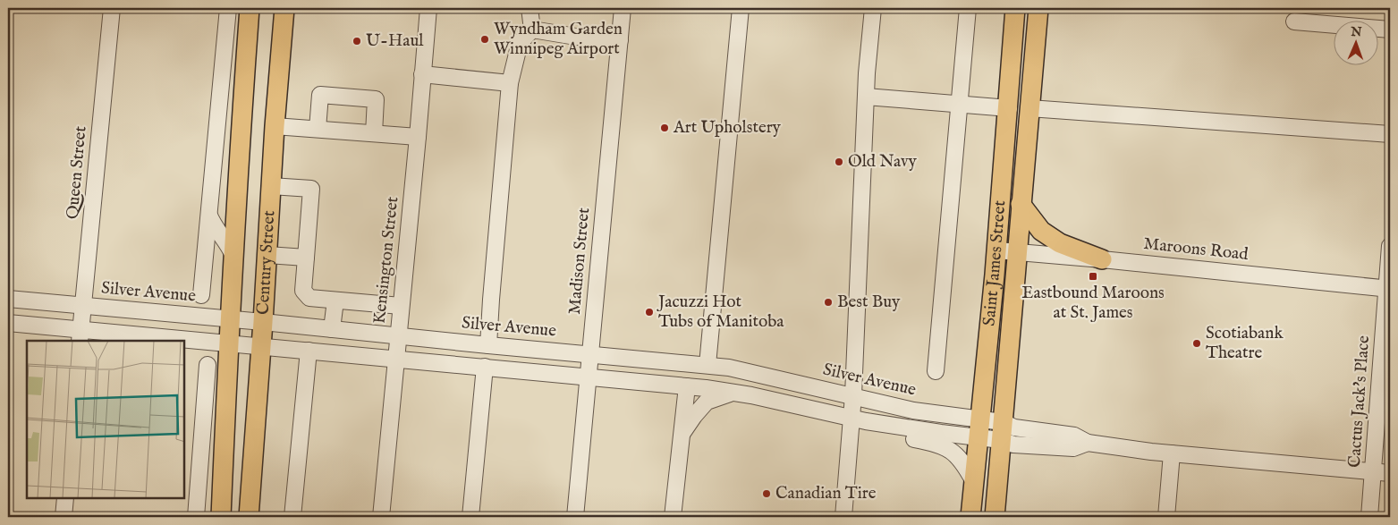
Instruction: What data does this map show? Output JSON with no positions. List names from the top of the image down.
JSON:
{
  "streets": {
    "main road": ["Century Street", "Saint James Street"],
    "street": [
      "Queen Street",
      "Maroons Road",
      "Kensington Street",
      "Madison Street",
      "Silver Avenue",
      "Cactus Jack's Place"
    ]
  },
  "crossings": [
    ["Queen Street", "Silver Avenue"],
    ["Maroons Road", "Saint James Street"],
    ["Maroons Road", "Cactus Jack's Place"],
    ["Kensington Street", "Silver Avenue"],
    ["Madison Street", "Silver Avenue"],
    ["Century Street", "Silver Avenue"],
    ["Saint James Street", "Silver Avenue"]
  ],
  "places": {
    "other": [
      "Wyndham Garden Winnipeg Airport",
      "U-Haul",
      "Art Upholstery",
      "Old Navy",
      "Best Buy",
      "Jacuzzi Hot Tubs of Manitoba",
      "Scotiabank Theatre",
      "Canadian Tire"
    ],
    "transit": ["Eastbound Maroons at St. James"]
  },
  "north": "top"
}
